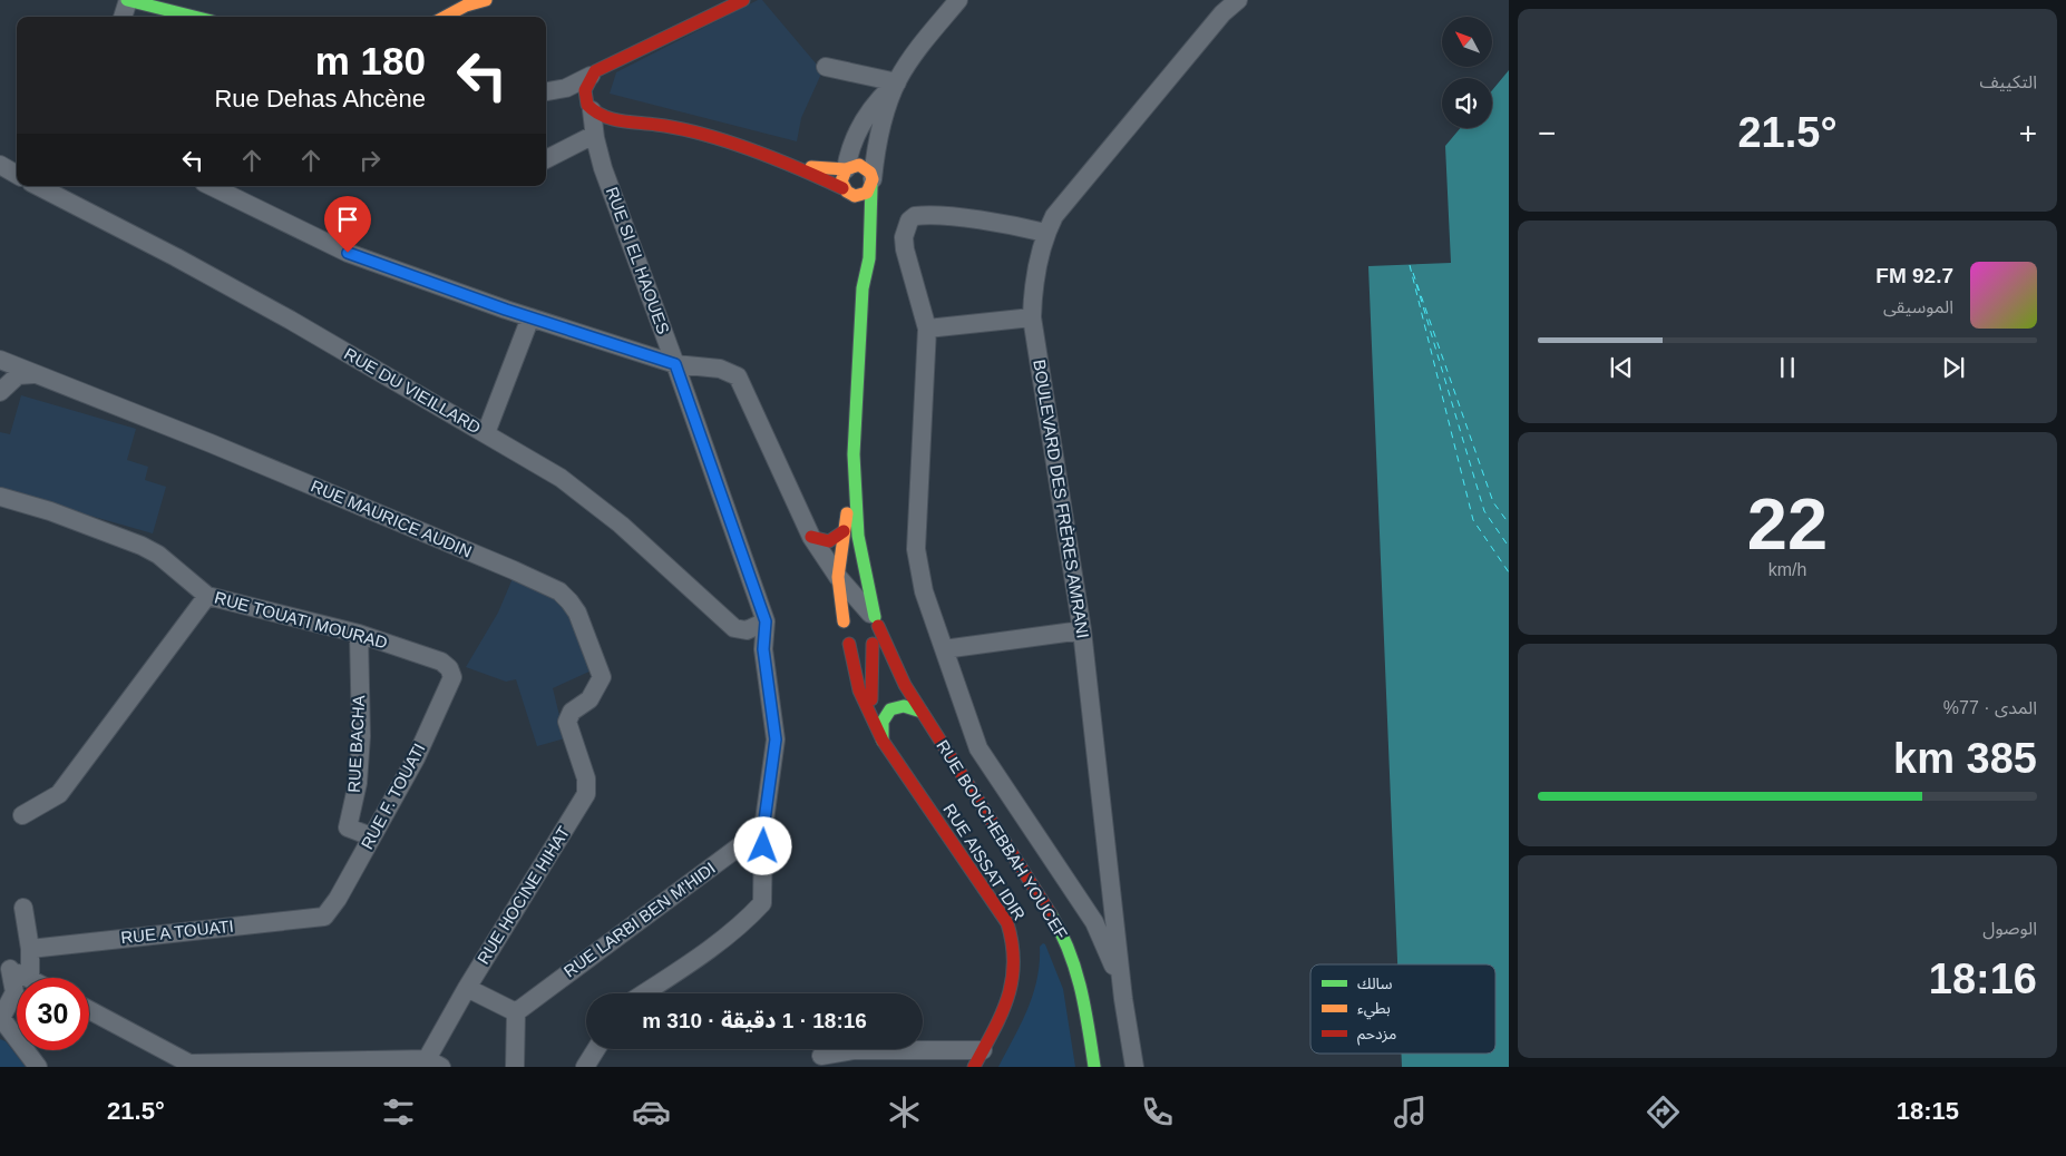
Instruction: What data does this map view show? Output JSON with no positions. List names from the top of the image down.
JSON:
{
  "streets": {
    "main road": ["RUE BOUCHEBBAH YOUCEF", "RUE AISSAT IDIR"],
    "street": [
      "RUE SI EL HAOUES",
      "RUE DU VIEILLARD",
      "BOULEVARD DES FRÈRES AMRANI",
      "RUE MAURICE AUDIN",
      "RUE TOUATI MOURAD",
      "RUE BACHA",
      "RUE F. TOUATI",
      "RUE HOCINE HIHAT",
      "RUE LARBI BEN M'HIDI",
      "RUE A TOUATI"
    ]
  },
  "crossings": [
    ["RUE SI EL HAOUES", "RUE DU VIEILLARD"],
    ["RUE SI EL HAOUES", "RUE LARBI BEN M'HIDI"],
    ["RUE MAURICE AUDIN", "RUE HOCINE HIHAT"],
    ["RUE TOUATI MOURAD", "RUE BACHA"],
    ["RUE TOUATI MOURAD", "RUE F. TOUATI"],
    ["RUE BACHA", "RUE F. TOUATI"],
    ["RUE F. TOUATI", "RUE A TOUATI"],
    ["RUE BOUCHEBBAH YOUCEF", "RUE AISSAT IDIR"]
  ],
  "legend": ["سالك", "بطيء", "مزدحم"],
  "north": "top left",
  "page": {
    "tile": [
      "التكييف",
      ["22", "km/h"],
      ["المدى · 77%", "385 km"],
      ["الوصول", "18:16"]
    ],
    "turn": ["180 m", "Rue Dehas Ahcène"],
    "heat": ["−", "21.5°", "+"],
    "song": ["92.7 FM", "الموسيقى"],
    "limit": "30",
    "trip": "18:16 · 1 دقيقة · 310 m",
    "tabs": ["18:15", "21.5°"]
  }
}
